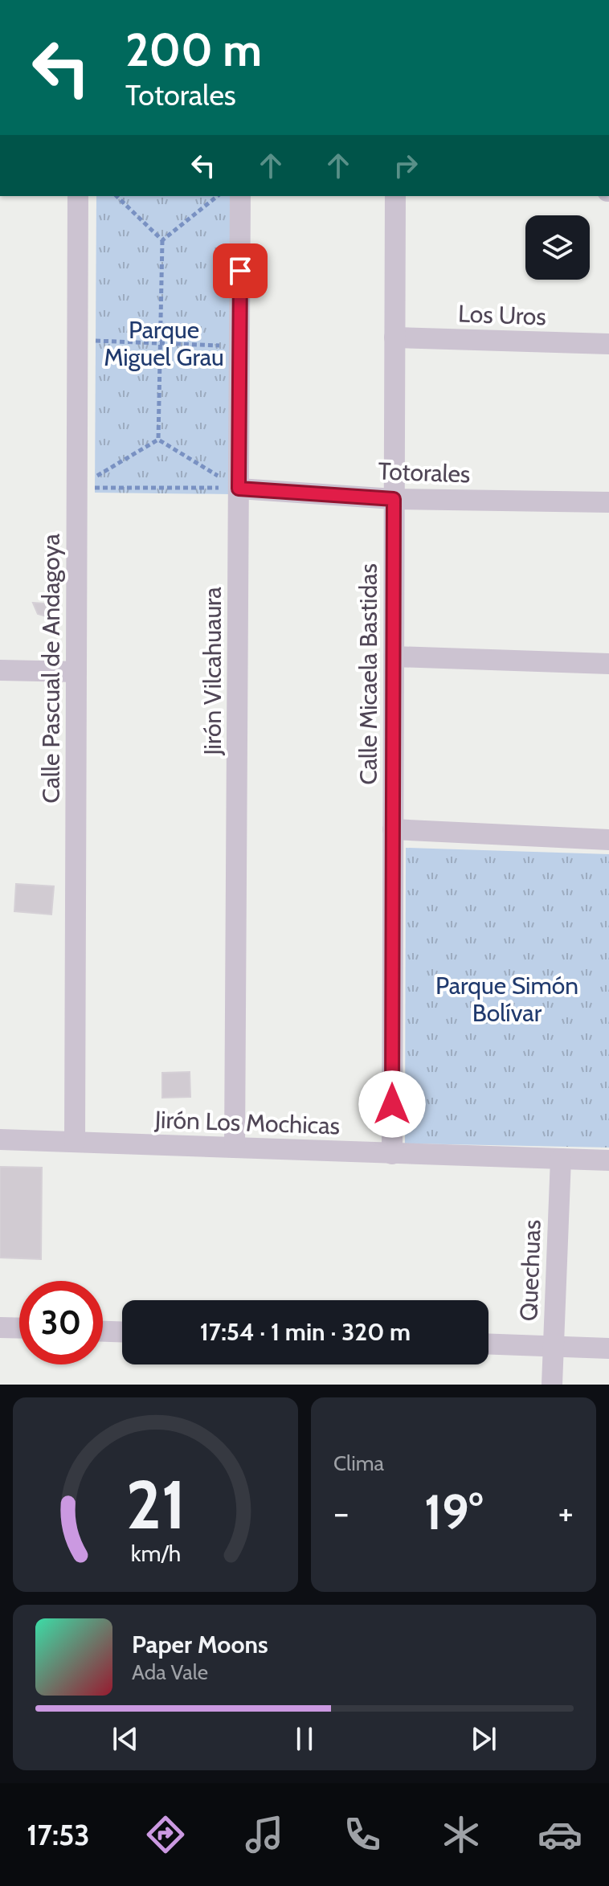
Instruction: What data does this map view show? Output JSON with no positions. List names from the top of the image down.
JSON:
{
  "streets": {
    "street": [
      "Los Uros",
      "Totorales",
      "Calle Pascual de Andagoya",
      "Jirón Vilcahuaura",
      "Calle Micaela Bastidas",
      "Jirón Los Mochicas",
      "Quechuas"
    ]
  },
  "crossings": [
    ["Los Uros", "Calle Micaela Bastidas"],
    ["Totorales", "Jirón Vilcahuaura"],
    ["Totorales", "Calle Micaela Bastidas"],
    ["Calle Pascual de Andagoya", "Jirón Los Mochicas"],
    ["Jirón Vilcahuaura", "Jirón Los Mochicas"],
    ["Calle Micaela Bastidas", "Jirón Los Mochicas"],
    ["Jirón Los Mochicas", "Quechuas"]
  ],
  "parks": ["Parque Miguel Grau", "Parque Simón Bolívar"],
  "page": {
    "turn": ["200 m", "Totorales"],
    "limit": "30",
    "trip": "17:54 · 1 min · 320 m",
    "tile": "Clima",
    "heat": ["−", "19°", "+"],
    "song": ["Paper Moons", "Ada Vale"],
    "tabs": "17:53",
    "gauge": ["21", "km/h"]
  }
}
